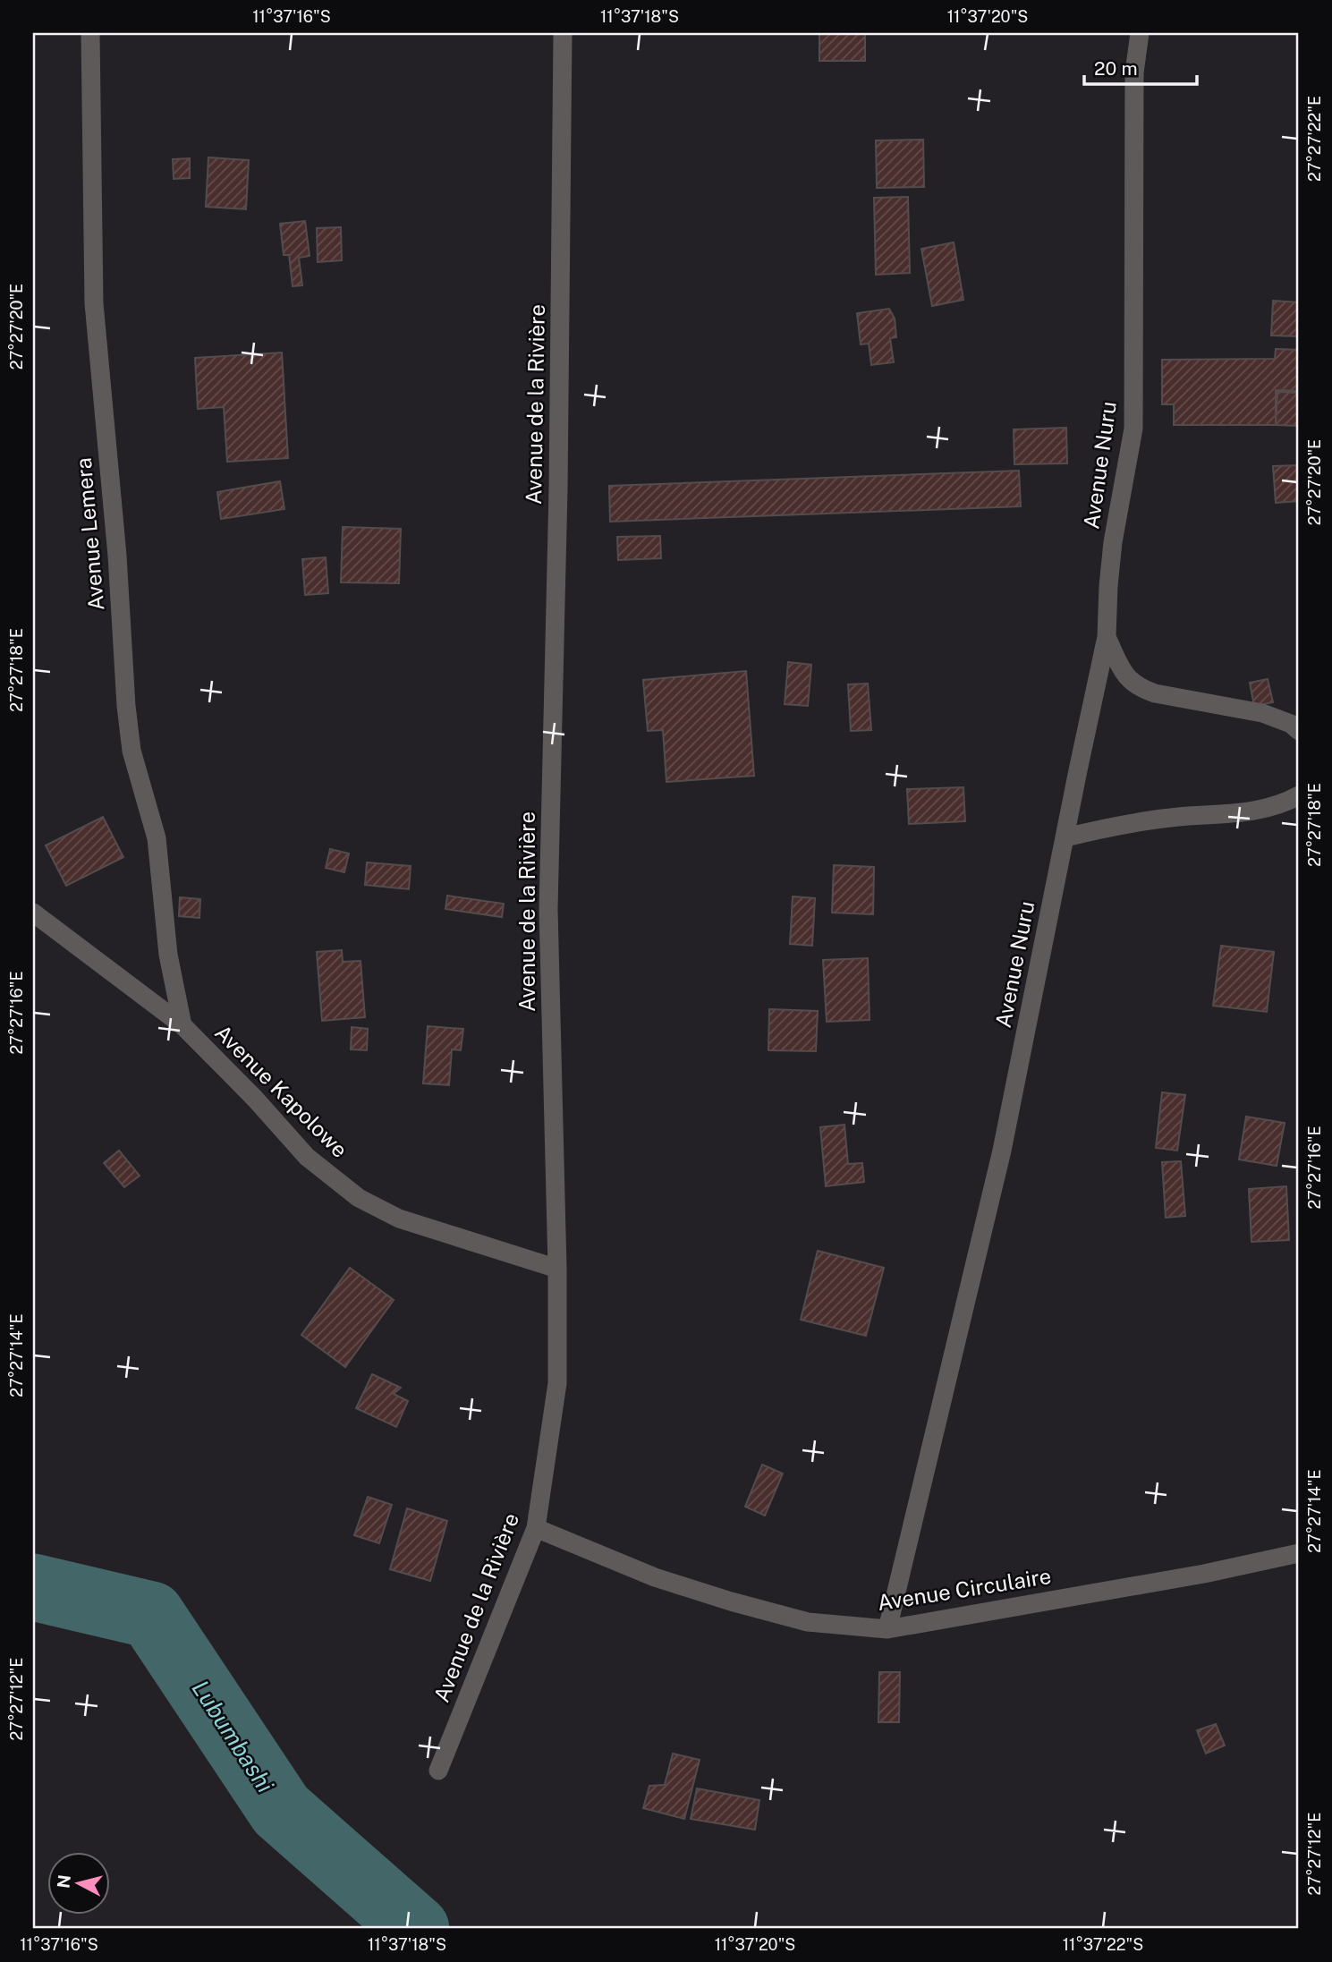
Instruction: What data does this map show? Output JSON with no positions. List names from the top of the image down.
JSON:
{
  "streets": {
    "street": [
      "Avenue de la Rivière",
      "Avenue Nuru",
      "Avenue Lemera",
      "Avenue Kapolowe",
      "Avenue Circulaire"
    ]
  },
  "crossings": [
    ["Avenue de la Rivière", "Avenue Kapolowe"],
    ["Avenue de la Rivière", "Avenue Circulaire"],
    ["Avenue Nuru", "Avenue Circulaire"],
    ["Avenue Lemera", "Avenue Kapolowe"]
  ],
  "water": ["Lubumbashi"],
  "scale_bar": "20 m",
  "north": "left",
  "coordinates": [
    "11°37'16\"S",
    "11°37'18\"S",
    "11°37'20\"S",
    "27°27'22\"E",
    "27°27'20\"E",
    "27°27'18\"E",
    "27°27'16\"E",
    "27°27'14\"E",
    "27°27'12\"E",
    "11°37'22\"S"
  ]
}
